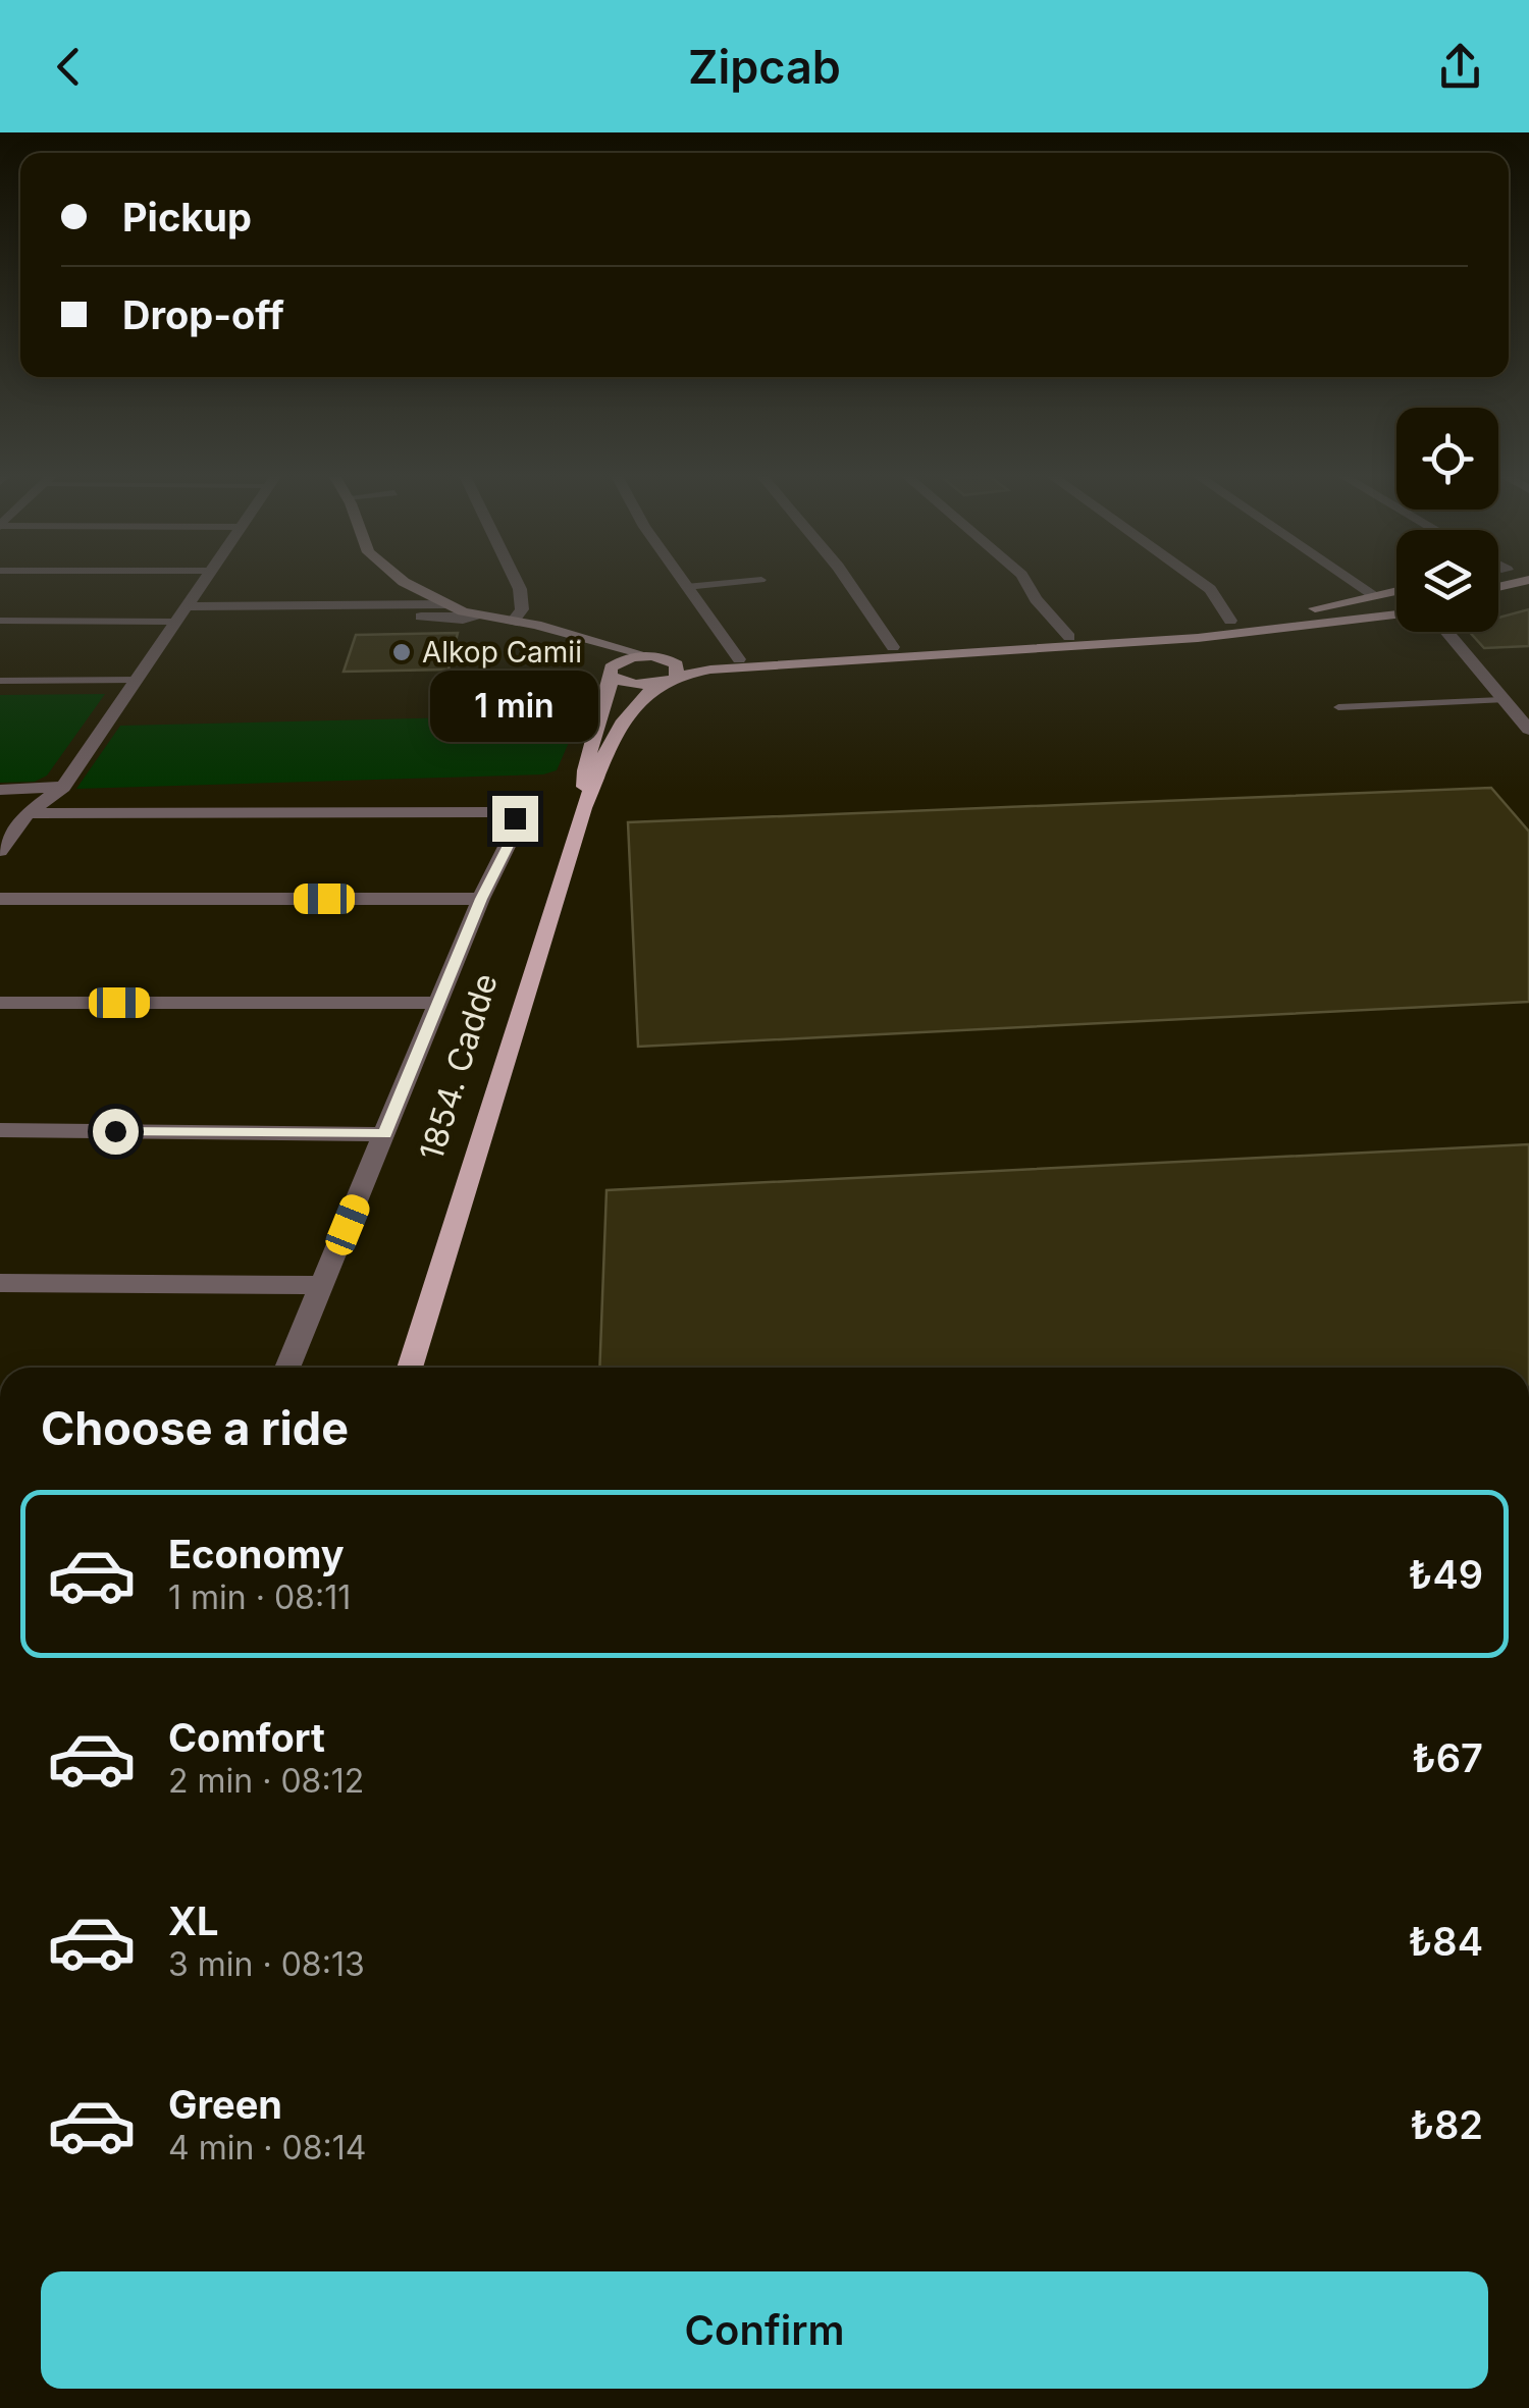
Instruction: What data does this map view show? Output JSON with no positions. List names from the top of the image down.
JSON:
{
  "streets": {
    "main road": ["1854. Cadde"]
  },
  "places": ["Alkop Camii"],
  "page": {
    "header": "Zipcab",
    "banner": ["Pickup", "Drop-off"],
    "bubble": "1 min",
    "heading": "Choose a ride",
    "list": [
      {
        "name": "Economy",
        "note": "1 min · 08:11",
        "value": "₺49"
      },
      {
        "name": "Comfort",
        "note": "2 min · 08:12",
        "value": "₺67"
      },
      {
        "name": "XL",
        "note": "3 min · 08:13",
        "value": "₺84"
      },
      {
        "name": "Green",
        "note": "4 min · 08:14",
        "value": "₺82"
      }
    ],
    "buttons": "Confirm"
  }
}
